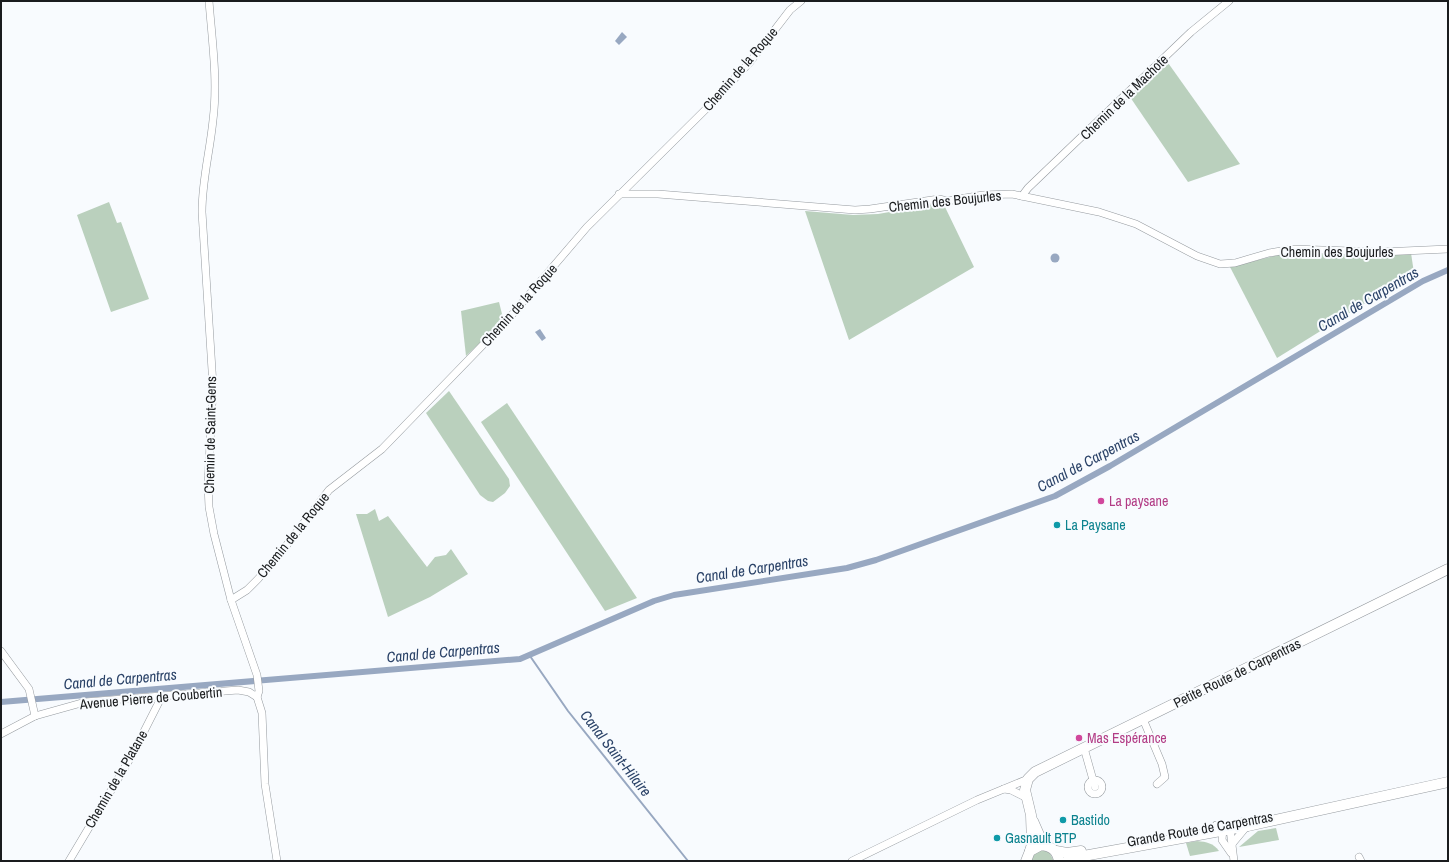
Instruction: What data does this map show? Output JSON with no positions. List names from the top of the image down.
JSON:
{
  "streets": {
    "main road": ["Petite Route de Carpentras", "Grande Route de Carpentras"],
    "street": [
      "Chemin de la Roque",
      "Chemin de la Machote",
      "Chemin des Boujurles",
      "Chemin de Saint-Gens",
      "Avenue Pierre de Coubertin",
      "Chemin de la Platane"
    ]
  },
  "crossings": [
    ["Chemin de la Roque", "Chemin des Boujurles"],
    ["Chemin de la Roque", "Chemin de Saint-Gens"],
    ["Chemin de la Machote", "Chemin des Boujurles"],
    ["Chemin de Saint-Gens", "Avenue Pierre de Coubertin"],
    ["Avenue Pierre de Coubertin", "Chemin de la Platane"]
  ],
  "water": ["Canal de Carpentras", "Canal Saint-Hilaire"],
  "places": [
    "La paysane",
    "La Paysane",
    "Mas Espérance",
    "Bastido",
    "Gasnault BTP"
  ]
}
